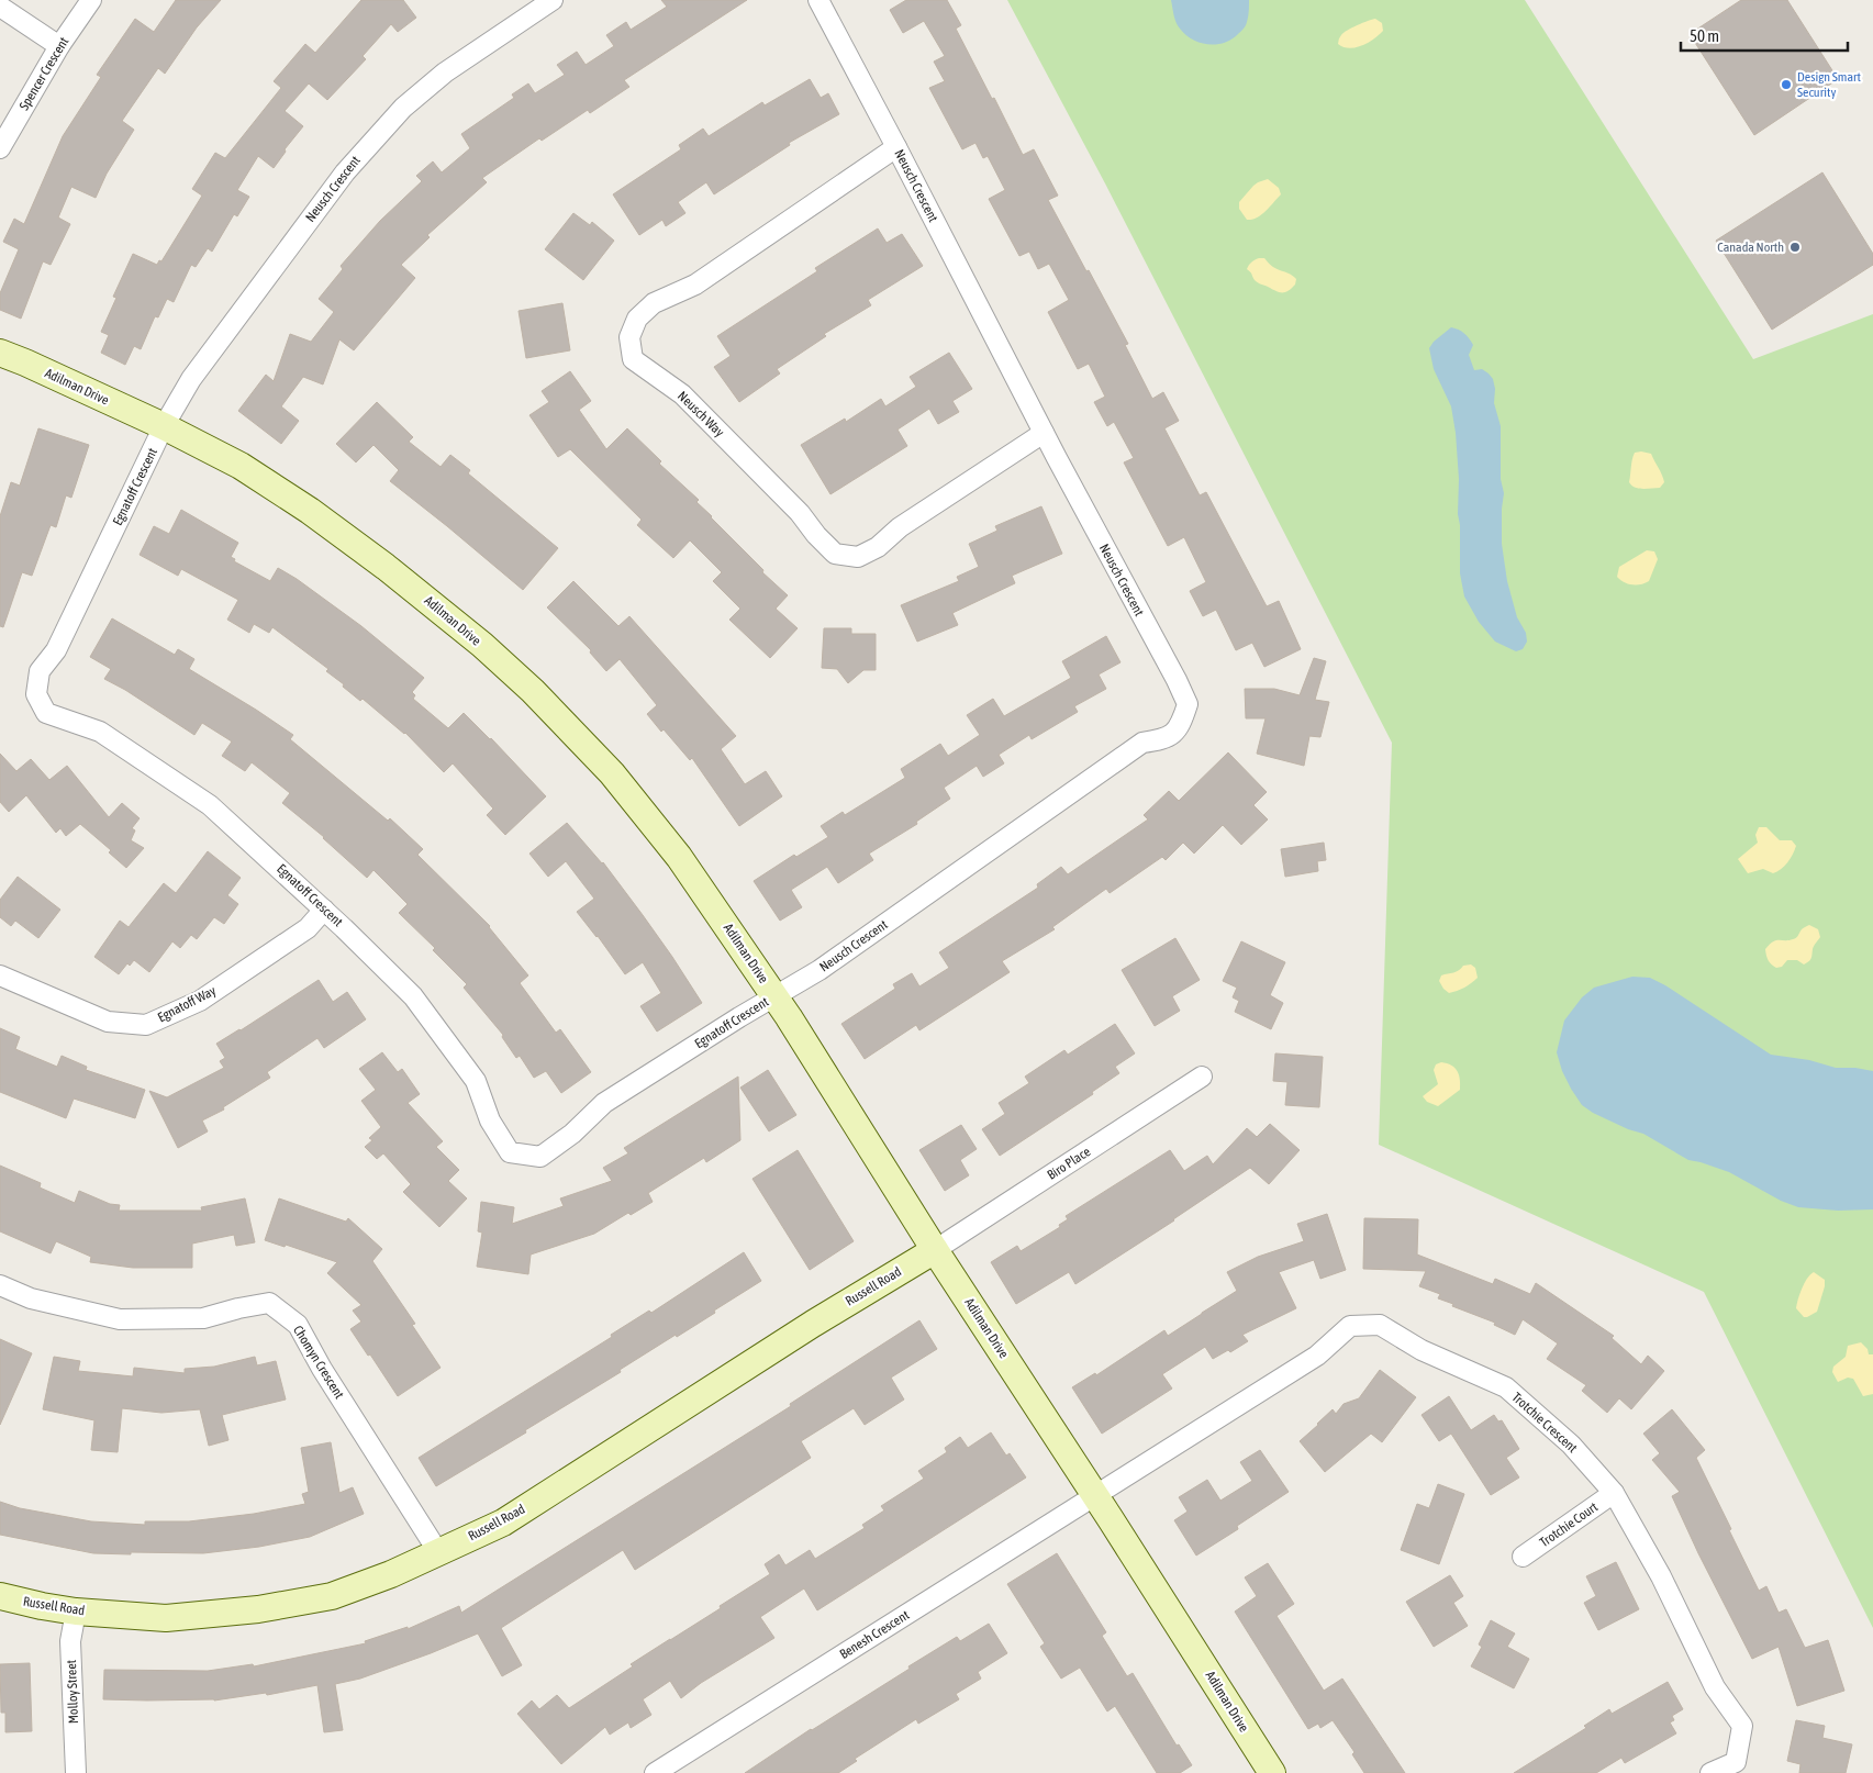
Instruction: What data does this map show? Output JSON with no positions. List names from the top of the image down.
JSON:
{
  "streets": {
    "street": [
      "Spencer Crescent",
      "Neusch Crescent",
      "Adilman Drive",
      "Neusch Way",
      "Egnatoff Crescent",
      "Egnatoff Way",
      "Biro Place",
      "Russell Road",
      "Chomyn Crescent",
      "Trotchie Crescent",
      "Trotchie Court",
      "Benesh Crescent",
      "Molloy Street"
    ]
  },
  "crossings": [
    ["Neusch Crescent", "Adilman Drive"],
    ["Neusch Crescent", "Neusch Way"],
    ["Neusch Crescent", "Egnatoff Crescent"],
    ["Adilman Drive", "Egnatoff Crescent"],
    ["Adilman Drive", "Biro Place"],
    ["Adilman Drive", "Russell Road"],
    ["Adilman Drive", "Trotchie Crescent"],
    ["Adilman Drive", "Benesh Crescent"],
    ["Egnatoff Crescent", "Egnatoff Way"],
    ["Biro Place", "Russell Road"],
    ["Russell Road", "Chomyn Crescent"],
    ["Russell Road", "Molloy Street"],
    ["Trotchie Crescent", "Trotchie Court"],
    ["Trotchie Crescent", "Benesh Crescent"]
  ],
  "places": ["Design Smart Security", "Canada North"],
  "scale_bar": "50 m"
}
